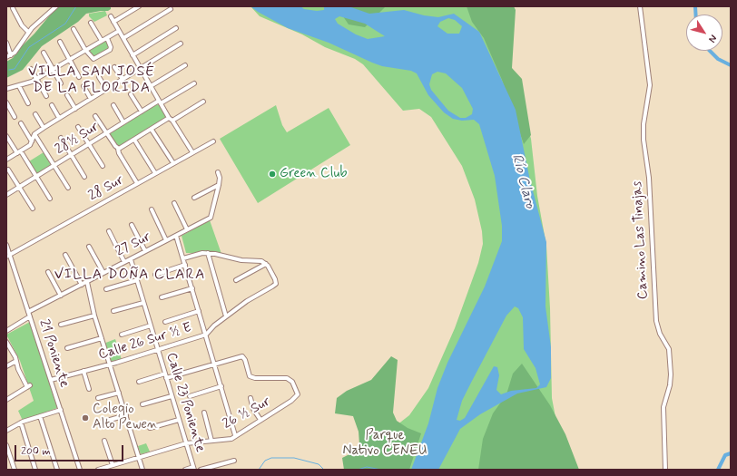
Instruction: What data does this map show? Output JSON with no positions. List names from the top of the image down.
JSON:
{
  "streets": {
    "street": [
      "28½ Sur",
      "28 Sur",
      "Camino Las Tinajas",
      "27 Sur",
      "Calle 26 Sur ½ E",
      "21 Poniente",
      "Calle 23 Poniente",
      "26 ½ Sur"
    ]
  },
  "crossings": [
    ["28 Sur", "21 Poniente"],
    ["27 Sur", "21 Poniente"],
    ["27 Sur", "Calle 23 Poniente"],
    ["Calle 26 Sur ½ E", "21 Poniente"],
    ["Calle 26 Sur ½ E", "Calle 23 Poniente"],
    ["Calle 23 Poniente", "26 ½ Sur"]
  ],
  "districts": ["VILLA SAN JOSÉ DE LA FLORIDA", "VILLA DOÑA CLARA"],
  "water": ["Río Claro"],
  "parks": ["Parque Nativo CENEU"],
  "places": ["Green Club", "Colegio Alto Pewen"],
  "scale_bar": "200 m",
  "north": "bottom right"
}
